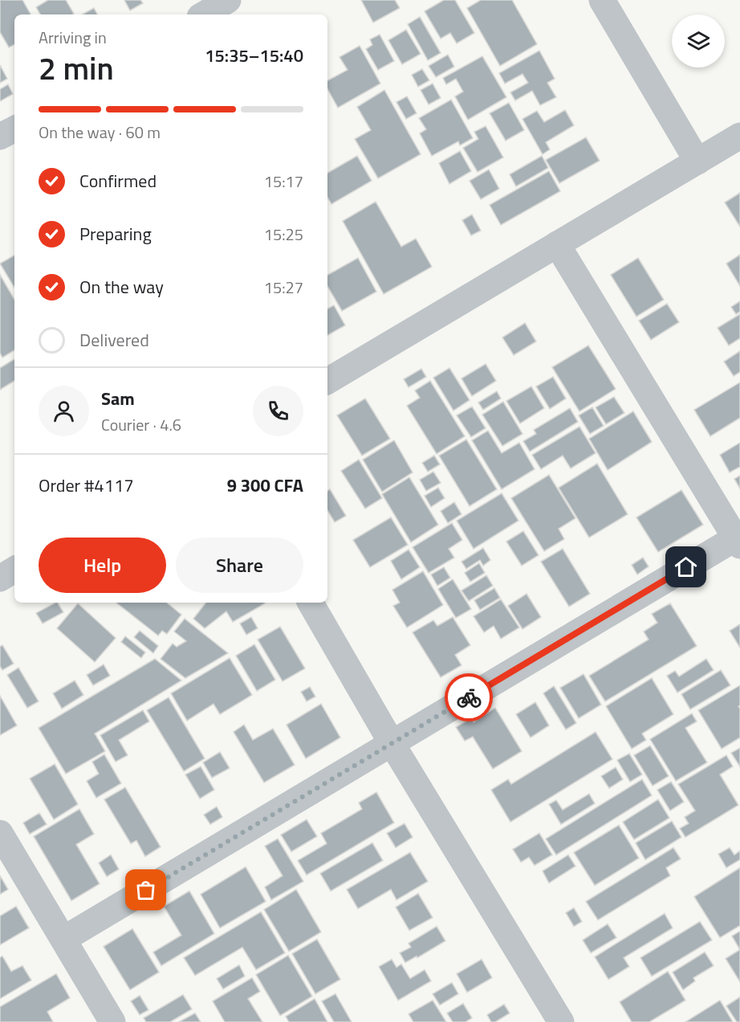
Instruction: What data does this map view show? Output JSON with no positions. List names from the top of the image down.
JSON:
{
  "page": {
    "heading": ["2 min", "Arriving in", "15:35–15:40"],
    "panel": [
      "Sam",
      "Courier · 4.6",
      "Order #4117",
      "9 300 CFA"
    ],
    "bar": "On the way · 60 m",
    "list": [
      ["Confirmed", "15:17"],
      ["Preparing", "15:25"],
      ["On the way", "15:27"],
      "Delivered"
    ],
    "buttons": ["Help", "Share"]
  }
}
